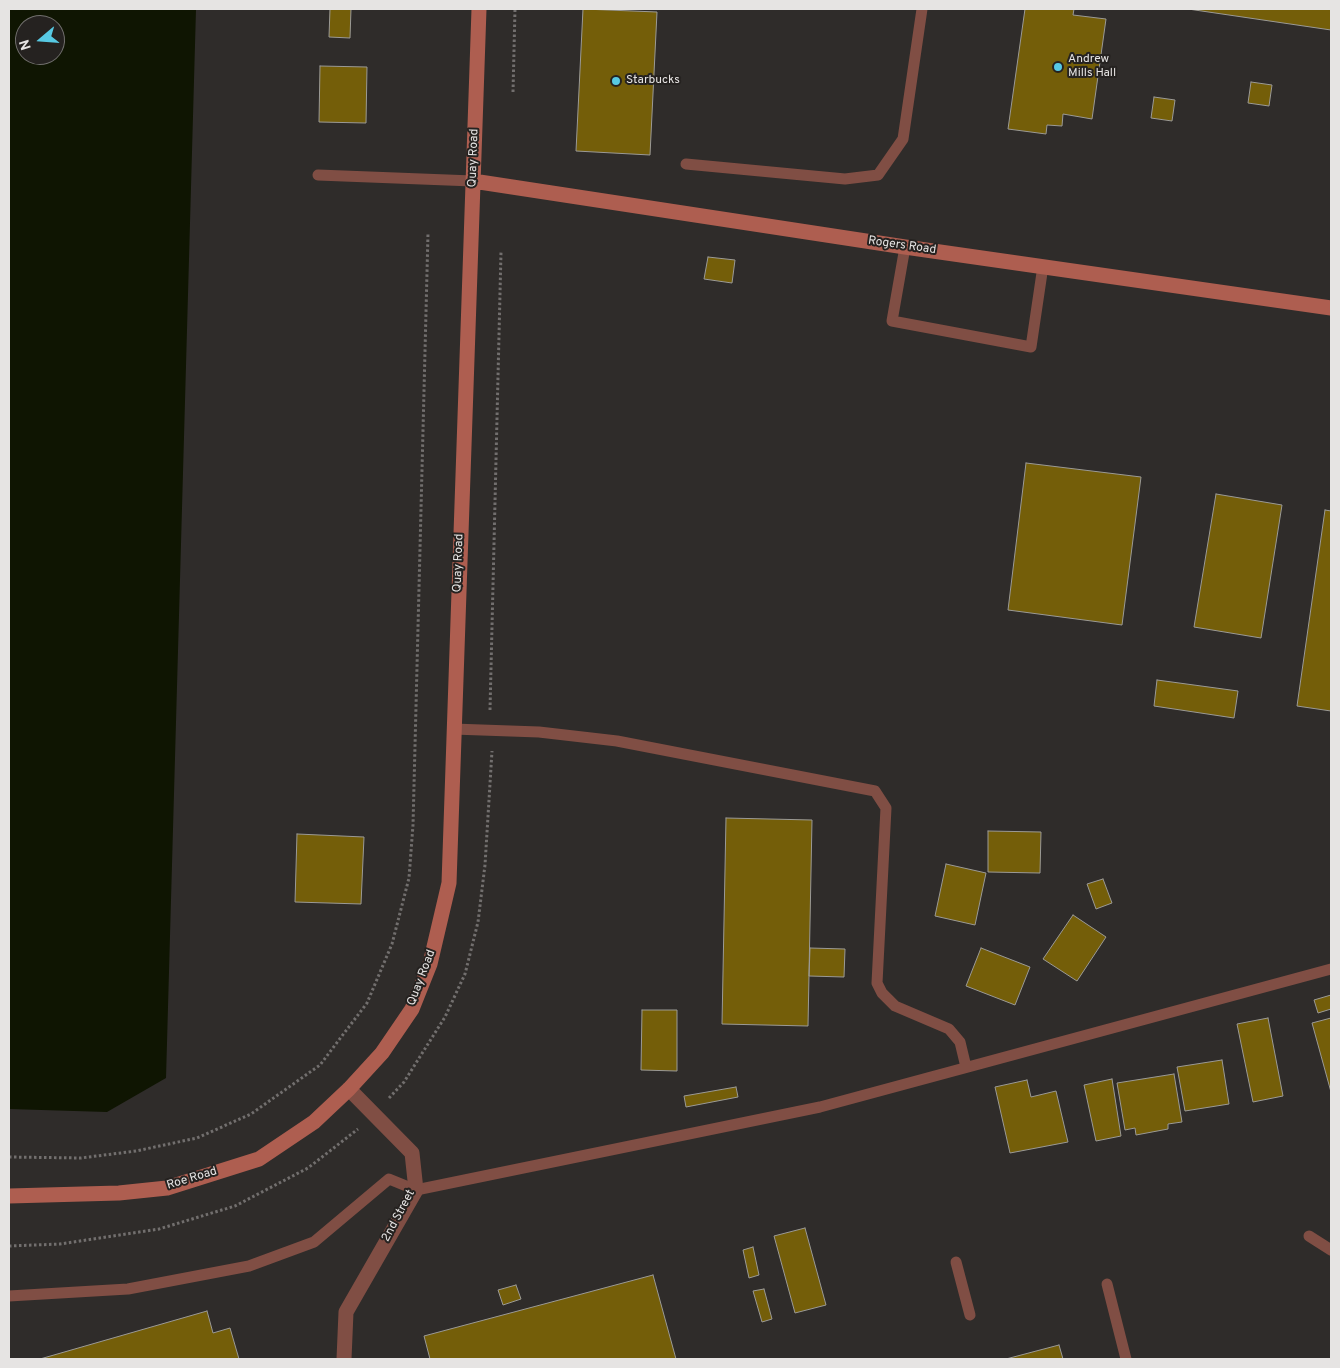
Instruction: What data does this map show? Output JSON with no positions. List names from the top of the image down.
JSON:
{
  "streets": {
    "main road": ["Quay Road", "Rogers Road", "Roe Road"],
    "street": ["2nd Street"]
  },
  "crossings": [
    ["Quay Road", "Rogers Road"],
    ["Quay Road", "Roe Road"],
    ["Quay Road", "2nd Street"],
    ["Roe Road", "2nd Street"]
  ],
  "places": ["Andrew Mills Hall", "Starbucks"],
  "north": "left"
}
